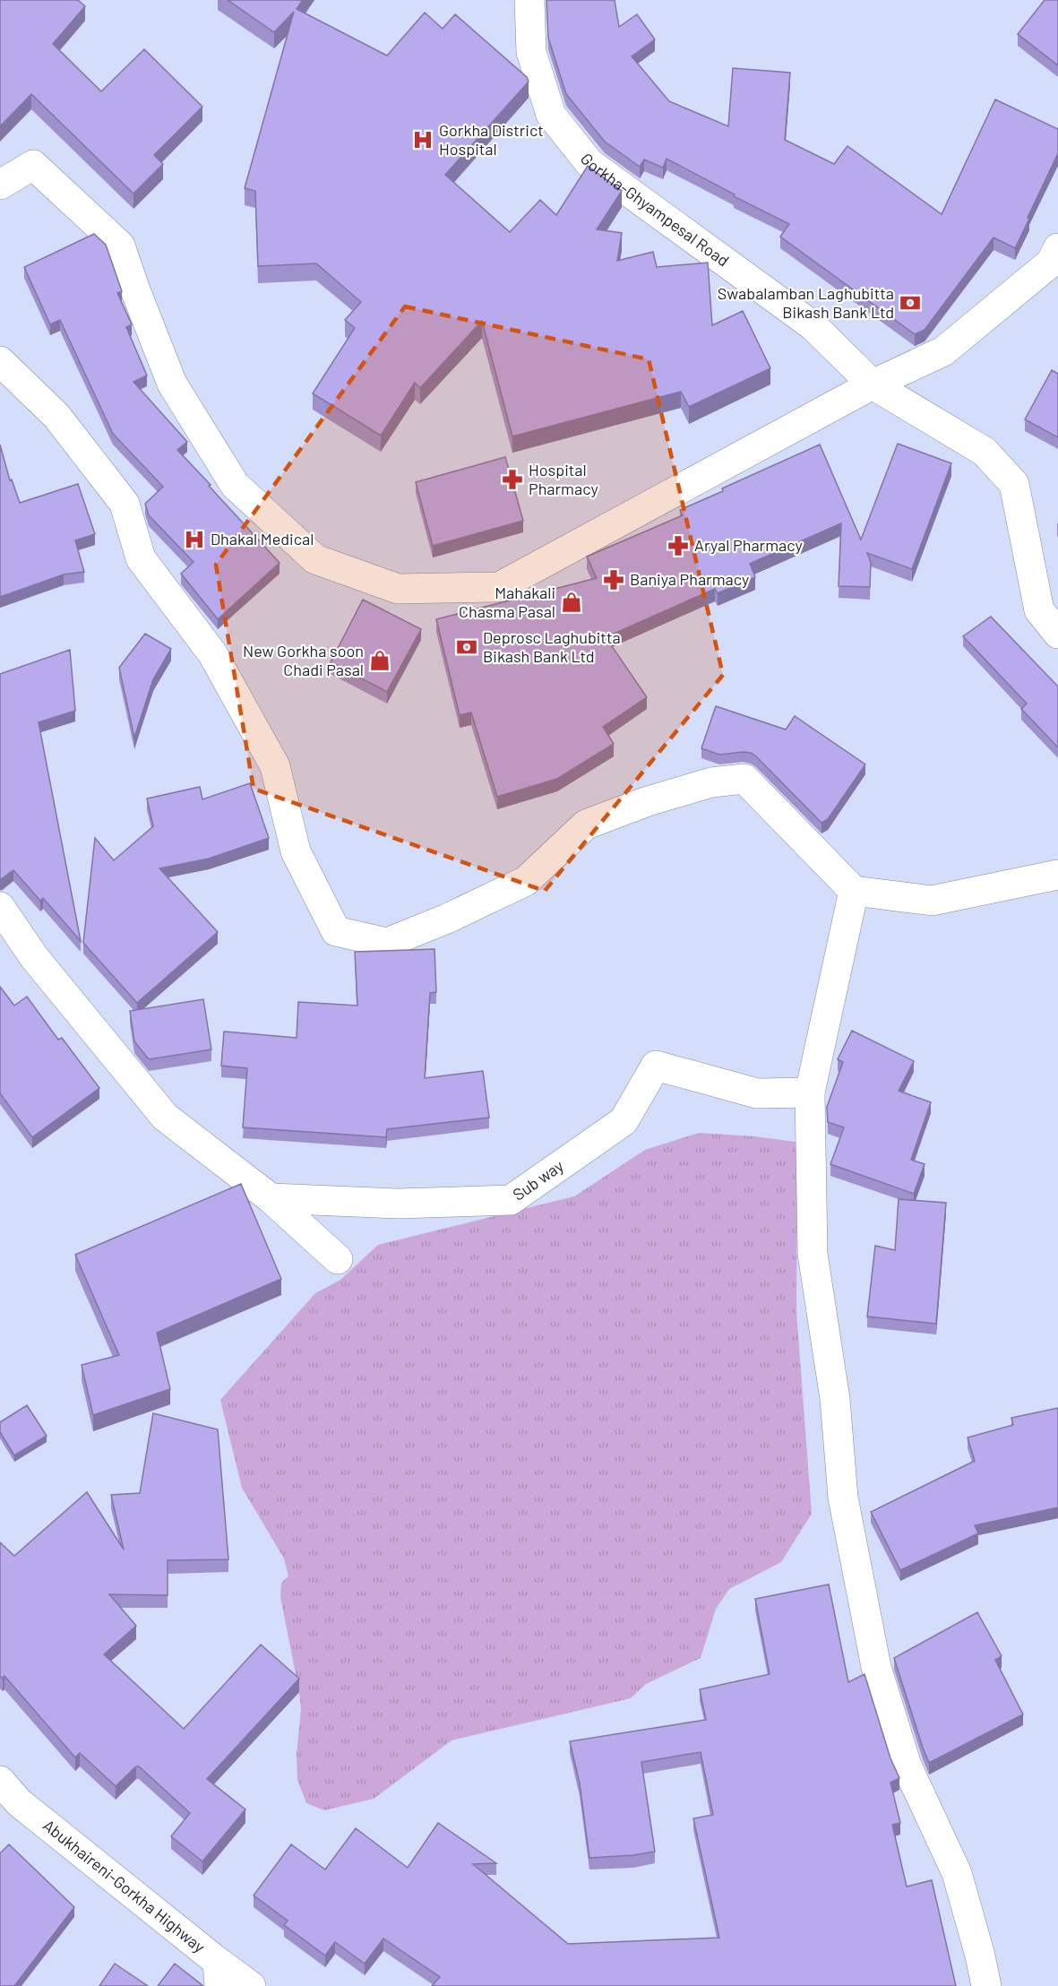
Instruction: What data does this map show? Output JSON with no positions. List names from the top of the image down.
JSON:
{
  "streets": {
    "street": ["Gorkha-Ghyampesal Road", "Sub way", "Abukhaireni-Gorkha Highway"]
  },
  "places": {
    "hospital": ["Gorkha District Hospital", "Dhakal Medical"],
    "bank": ["Swabalamban Laghubitta Bikash Bank Ltd", "Deprosc Laghubitta Bikash Bank Ltd"],
    "pharmacy": ["Hospital Pharmacy", "Aryal Pharmacy", "Baniya Pharmacy"],
    "shop": ["Mahakali Chasma Pasal", "New Gorkha soon Chadi Pasal"]
  }
}
